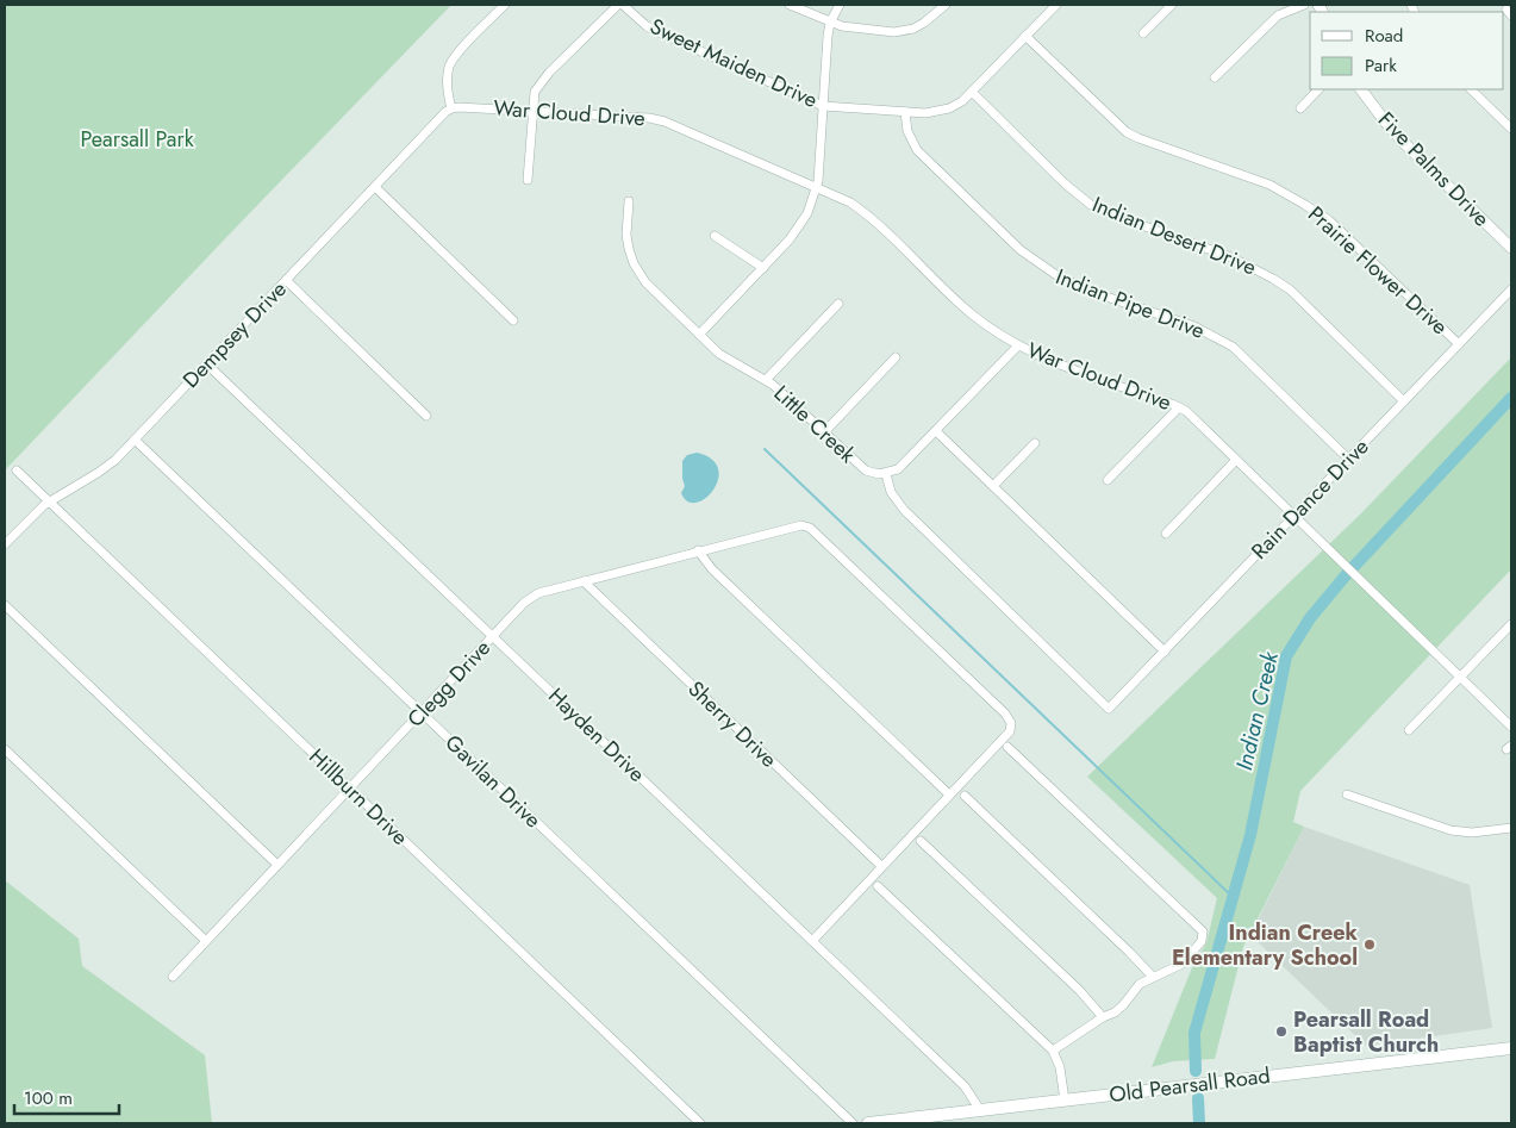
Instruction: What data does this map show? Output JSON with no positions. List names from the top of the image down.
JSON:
{
  "streets": {
    "main road": ["Old Pearsall Road"],
    "street": [
      "Sweet Maiden Drive",
      "War Cloud Drive",
      "Five Palms Drive",
      "Indian Desert Drive",
      "Prairie Flower Drive",
      "Indian Pipe Drive",
      "Dempsey Drive",
      "Little Creek",
      "Rain Dance Drive",
      "Clegg Drive",
      "Sherry Drive",
      "Hayden Drive",
      "Gavilan Drive",
      "Hillburn Drive"
    ]
  },
  "crossings": [
    ["Sweet Maiden Drive", "Indian Desert Drive"],
    ["Sweet Maiden Drive", "Prairie Flower Drive"],
    ["Sweet Maiden Drive", "Indian Pipe Drive"],
    ["War Cloud Drive", "Dempsey Drive"],
    ["War Cloud Drive", "Rain Dance Drive"],
    ["Indian Desert Drive", "Rain Dance Drive"],
    ["Prairie Flower Drive", "Rain Dance Drive"],
    ["Indian Pipe Drive", "Rain Dance Drive"],
    ["Dempsey Drive", "Hayden Drive"],
    ["Dempsey Drive", "Gavilan Drive"],
    ["Dempsey Drive", "Hillburn Drive"],
    ["Little Creek", "Rain Dance Drive"],
    ["Clegg Drive", "Sherry Drive"],
    ["Clegg Drive", "Hayden Drive"],
    ["Clegg Drive", "Gavilan Drive"],
    ["Clegg Drive", "Hillburn Drive"],
    ["Hayden Drive", "Old Pearsall Road"]
  ],
  "water": ["Indian Creek"],
  "parks": ["Pearsall Park"],
  "places": ["Indian Creek Elementary School", "Pearsall Road Baptist Church"],
  "legend": ["Road", "Park"],
  "scale_bar": "100 m"
}
